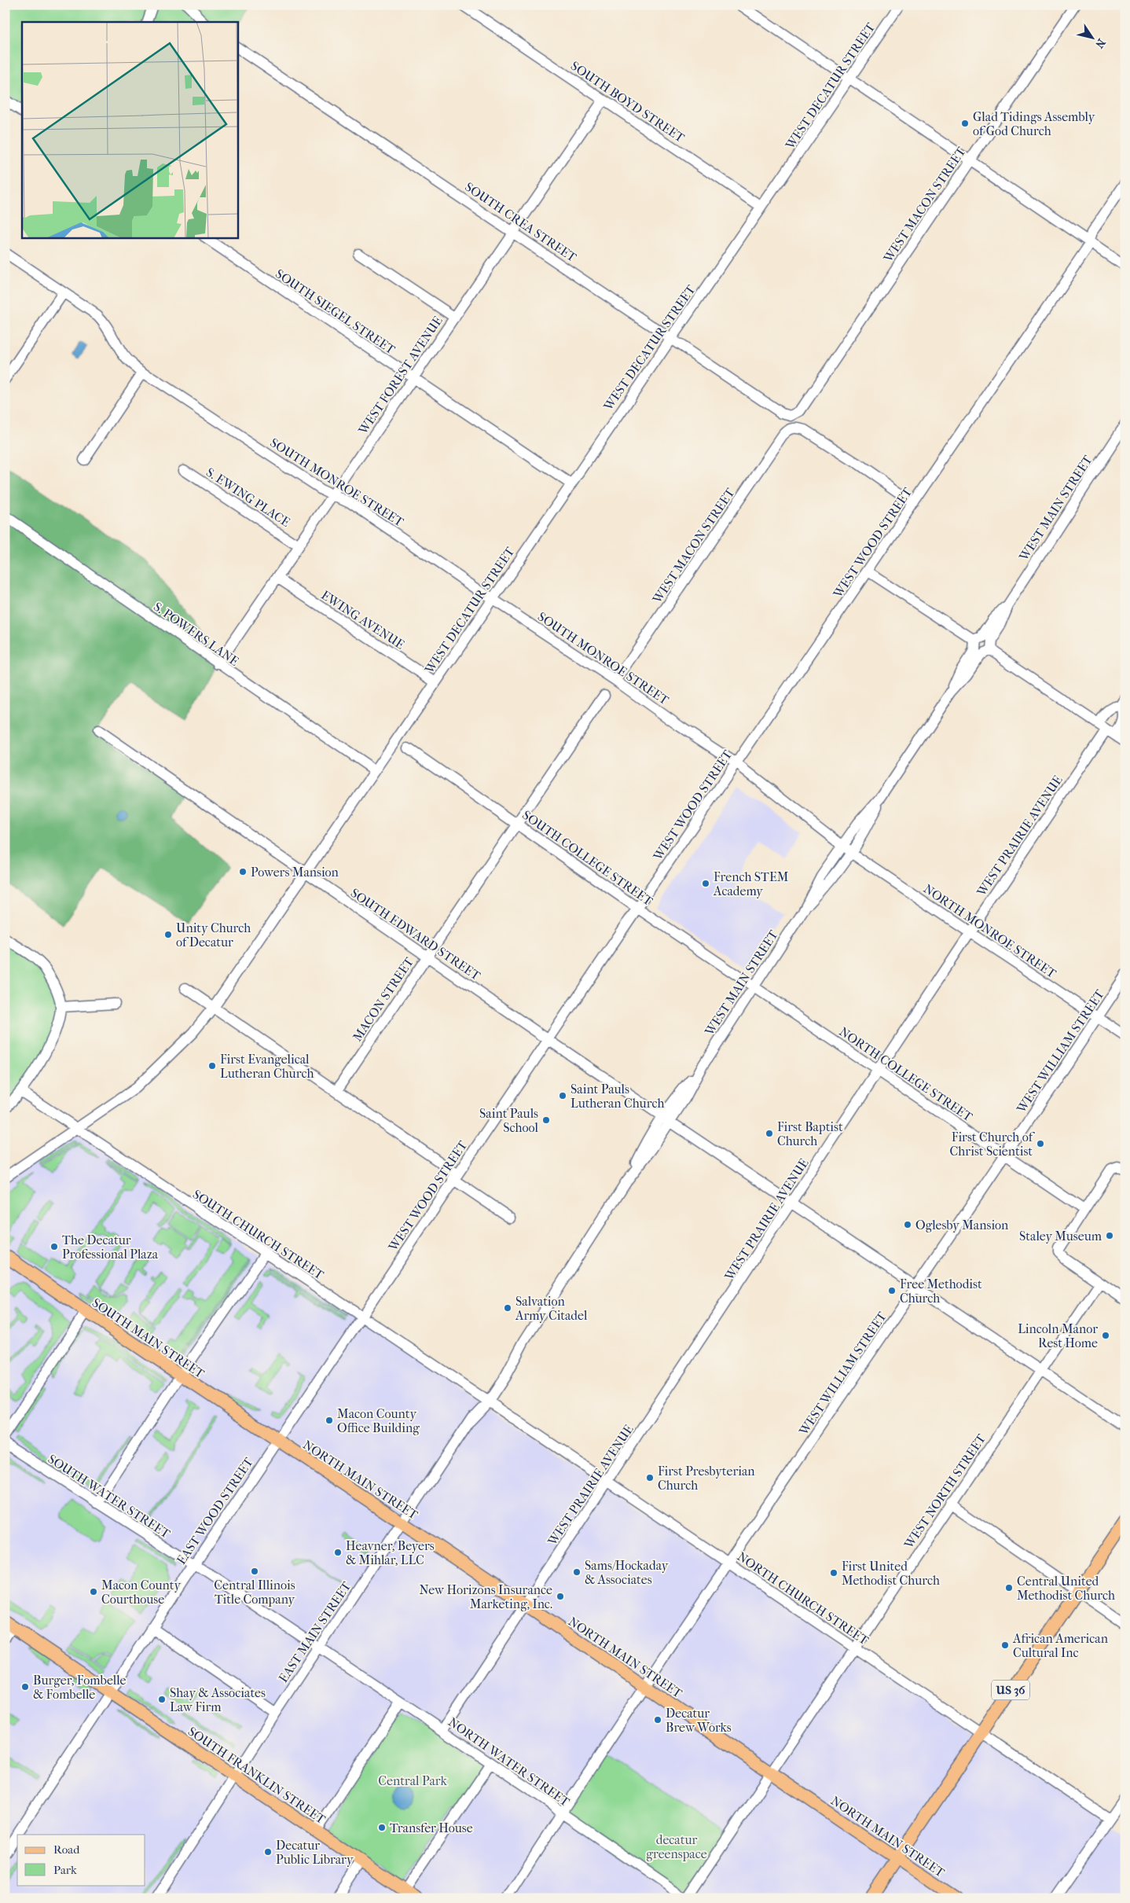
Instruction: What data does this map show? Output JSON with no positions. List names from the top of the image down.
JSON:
{
  "streets": {
    "main road": [
      "SOUTH MAIN STREET",
      "NORTH MAIN STREET",
      "US 36",
      "SOUTH FRANKLIN STREET"
    ],
    "street": [
      "WEST DECATUR STREET",
      "SOUTH BOYD STREET",
      "WEST MACON STREET",
      "SOUTH CREA STREET",
      "SOUTH SIEGEL STREET",
      "WEST FOREST AVENUE",
      "SOUTH MONROE STREET",
      "S. EWING PLACE",
      "WEST MAIN STREET",
      "WEST WOOD STREET",
      "EWING AVENUE",
      "S. POWERS LANE",
      "WEST PRAIRIE AVENUE",
      "SOUTH COLLEGE STREET",
      "NORTH MONROE STREET",
      "SOUTH EDWARD STREET",
      "MACON STREET",
      "WEST WILLIAM STREET",
      "NORTH COLLEGE STREET",
      "SOUTH CHURCH STREET",
      "WEST NORTH STREET",
      "SOUTH WATER STREET",
      "EAST WOOD STREET",
      "NORTH CHURCH STREET",
      "EAST MAIN STREET",
      "NORTH WATER STREET"
    ]
  },
  "crossings": [
    ["WEST DECATUR STREET", "SOUTH BOYD STREET"],
    ["WEST DECATUR STREET", "SOUTH CREA STREET"],
    ["WEST DECATUR STREET", "SOUTH SIEGEL STREET"],
    ["WEST DECATUR STREET", "SOUTH MONROE STREET"],
    ["WEST DECATUR STREET", "EWING AVENUE"],
    ["WEST DECATUR STREET", "S. POWERS LANE"],
    ["WEST DECATUR STREET", "SOUTH EDWARD STREET"],
    ["WEST DECATUR STREET", "SOUTH CHURCH STREET"],
    ["SOUTH BOYD STREET", "WEST FOREST AVENUE"],
    ["WEST MACON STREET", "SOUTH CREA STREET"],
    ["WEST MACON STREET", "SOUTH MONROE STREET"],
    ["WEST MACON STREET", "WEST WOOD STREET"],
    ["SOUTH CREA STREET", "WEST FOREST AVENUE"],
    ["SOUTH SIEGEL STREET", "WEST FOREST AVENUE"],
    ["WEST FOREST AVENUE", "SOUTH MONROE STREET"],
    ["WEST FOREST AVENUE", "S. EWING PLACE"],
    ["WEST FOREST AVENUE", "EWING AVENUE"],
    ["WEST FOREST AVENUE", "S. POWERS LANE"],
    ["SOUTH MONROE STREET", "WEST MAIN STREET"],
    ["SOUTH MONROE STREET", "WEST WOOD STREET"],
    ["SOUTH MONROE STREET", "NORTH MONROE STREET"],
    ["WEST MAIN STREET", "SOUTH COLLEGE STREET"],
    ["WEST MAIN STREET", "NORTH MONROE STREET"],
    ["WEST MAIN STREET", "SOUTH EDWARD STREET"],
    ["WEST MAIN STREET", "NORTH COLLEGE STREET"],
    ["WEST MAIN STREET", "SOUTH CHURCH STREET"],
    ["WEST MAIN STREET", "NORTH CHURCH STREET"],
    ["WEST MAIN STREET", "EAST MAIN STREET"],
    ["WEST WOOD STREET", "SOUTH COLLEGE STREET"],
    ["WEST WOOD STREET", "SOUTH EDWARD STREET"],
    ["WEST WOOD STREET", "SOUTH CHURCH STREET"],
    ["WEST WOOD STREET", "SOUTH MAIN STREET"],
    ["WEST WOOD STREET", "NORTH MAIN STREET"],
    ["WEST WOOD STREET", "EAST WOOD STREET"],
    ["WEST PRAIRIE AVENUE", "NORTH MONROE STREET"],
    ["WEST PRAIRIE AVENUE", "SOUTH EDWARD STREET"],
    ["WEST PRAIRIE AVENUE", "NORTH COLLEGE STREET"],
    ["WEST PRAIRIE AVENUE", "NORTH MAIN STREET"],
    ["WEST PRAIRIE AVENUE", "NORTH CHURCH STREET"],
    ["WEST PRAIRIE AVENUE", "NORTH WATER STREET"],
    ["SOUTH COLLEGE STREET", "MACON STREET"],
    ["SOUTH COLLEGE STREET", "NORTH COLLEGE STREET"],
    ["NORTH MONROE STREET", "WEST WILLIAM STREET"],
    ["SOUTH EDWARD STREET", "MACON STREET"],
    ["SOUTH EDWARD STREET", "WEST WILLIAM STREET"],
    ["SOUTH EDWARD STREET", "WEST NORTH STREET"],
    ["WEST WILLIAM STREET", "NORTH COLLEGE STREET"],
    ["WEST WILLIAM STREET", "NORTH MAIN STREET"],
    ["WEST WILLIAM STREET", "NORTH CHURCH STREET"],
    ["WEST WILLIAM STREET", "NORTH WATER STREET"],
    ["SOUTH CHURCH STREET", "NORTH CHURCH STREET"],
    ["SOUTH MAIN STREET", "NORTH MAIN STREET"],
    ["SOUTH MAIN STREET", "EAST WOOD STREET"],
    ["NORTH MAIN STREET", "WEST NORTH STREET"],
    ["NORTH MAIN STREET", "EAST WOOD STREET"],
    ["NORTH MAIN STREET", "EAST MAIN STREET"],
    ["NORTH MAIN STREET", "US 36"],
    ["WEST NORTH STREET", "NORTH CHURCH STREET"],
    ["SOUTH WATER STREET", "EAST WOOD STREET"],
    ["SOUTH WATER STREET", "EAST MAIN STREET"],
    ["SOUTH WATER STREET", "NORTH WATER STREET"],
    ["EAST WOOD STREET", "SOUTH FRANKLIN STREET"],
    ["NORTH CHURCH STREET", "US 36"],
    ["EAST MAIN STREET", "NORTH WATER STREET"],
    ["EAST MAIN STREET", "SOUTH FRANKLIN STREET"]
  ],
  "parks": ["Central Park", "decatur greenspace"],
  "places": [
    "Glad Tidings Assembly of God Church",
    "Powers Mansion",
    "French STEM Academy",
    "Unity Church of Decatur",
    "First Evangelical Lutheran Church",
    "Saint Pauls Lutheran Church",
    "Saint Pauls School",
    "First Baptist Church",
    "First Church of Christ Scientist",
    "Oglesby Mansion",
    "Staley Museum",
    "The Decatur Professional Plaza",
    "Free Methodist Church",
    "Salvation Army Citadel",
    "Lincoln Manor Rest Home",
    "Macon County Office Building",
    "First Presbyterian Church",
    "Heavner, Beyers & Mihlar, LLC",
    "Central Illinois Title Company",
    "Sams/Hockaday & Associates",
    "First United Methodist Church",
    "Central United Methodist Church",
    "Macon County Courthouse",
    "New Horizons Insurance Marketing, Inc.",
    "African American Cultural Inc",
    "Burger, Fombelle & Fombelle",
    "Shay & Associates Law Firm",
    "Decatur Brew Works",
    "Transfer House",
    "Decatur Public Library"
  ],
  "legend": ["Road", "Park"],
  "north": "bottom right"
}
